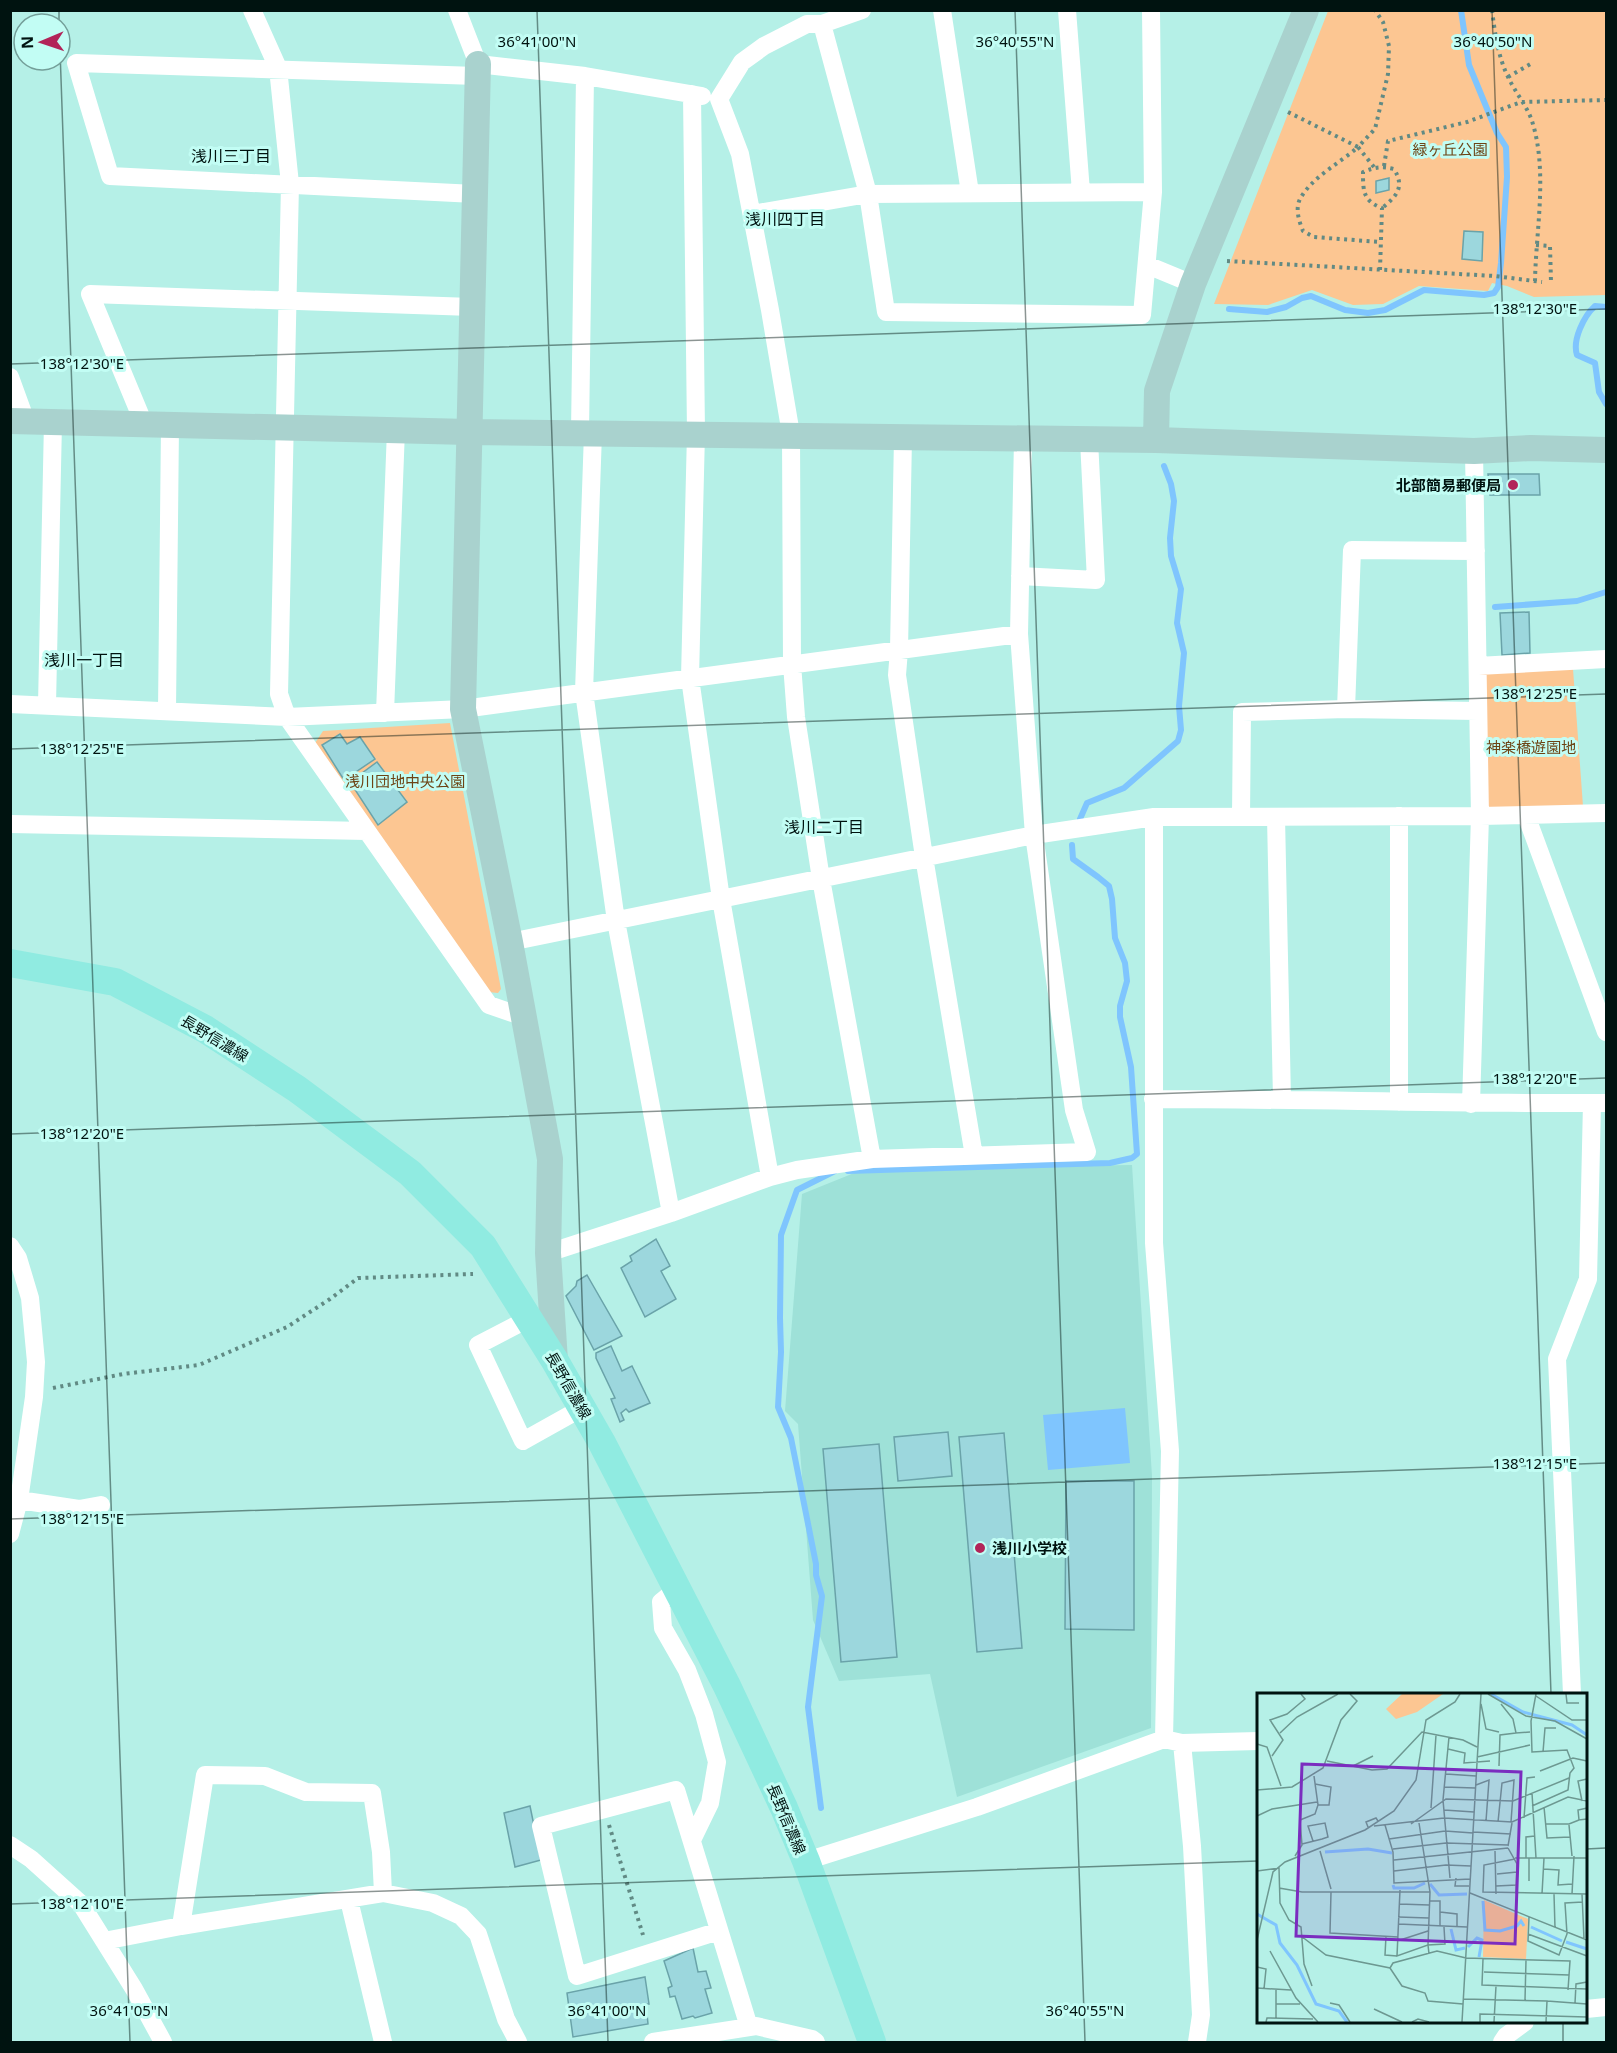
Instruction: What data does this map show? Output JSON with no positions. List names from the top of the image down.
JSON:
{
  "streets": {
    "main road": ["長野信濃線"]
  },
  "districts": [
    "浅川三丁目",
    "浅川四丁目",
    "浅川一丁目",
    "浅川二丁目"
  ],
  "parks": ["緑ヶ丘公園", "神楽橋遊園地", "浅川団地中央公園"],
  "places": ["北部簡易郵便局", "浅川小学校"],
  "north": "left",
  "coordinates": [
    "36°41'00\"N",
    "36°40'55\"N",
    "36°40'50\"N",
    "138°12'30\"E",
    "138°12'25\"E",
    "138°12'20\"E",
    "138°12'15\"E",
    "138°12'10\"E",
    "36°41'05\"N"
  ]
}
